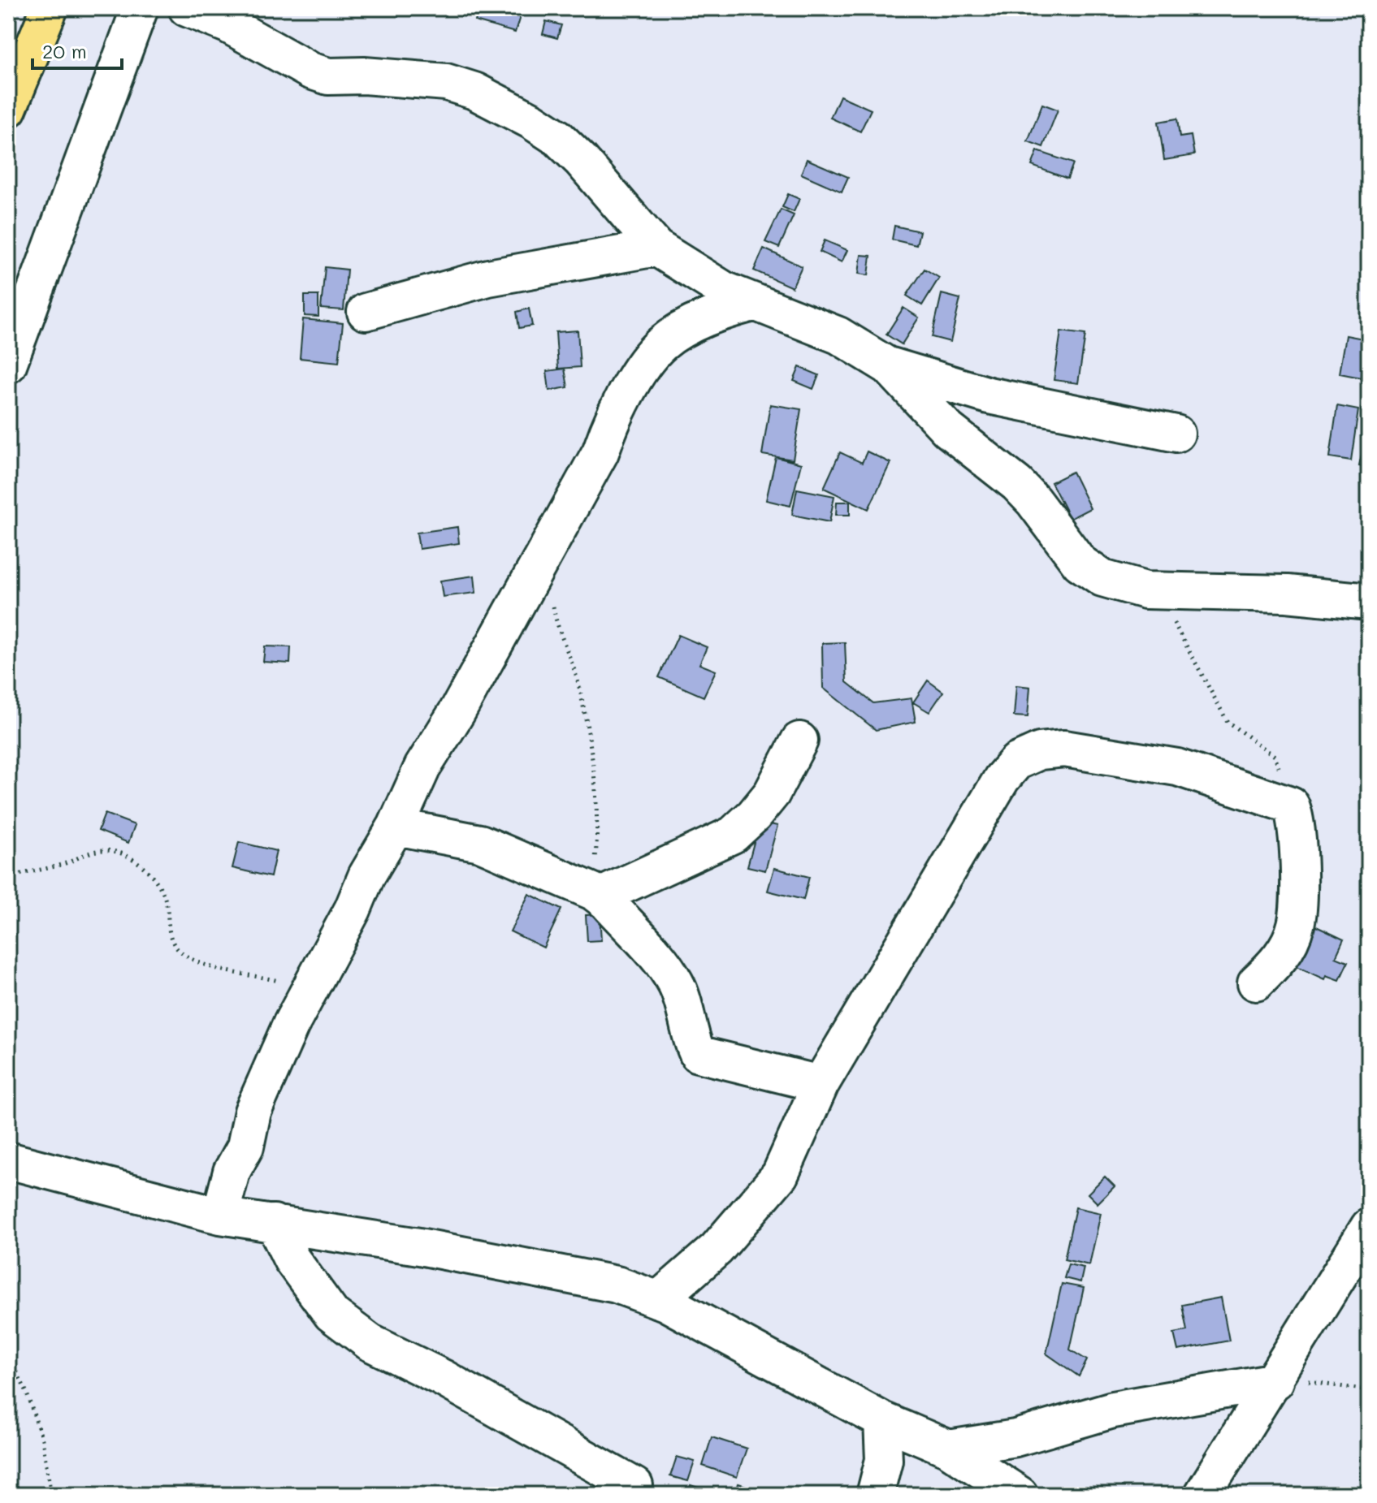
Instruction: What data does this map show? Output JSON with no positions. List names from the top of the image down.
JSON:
{
  "scale_bar": "20 m"
}
